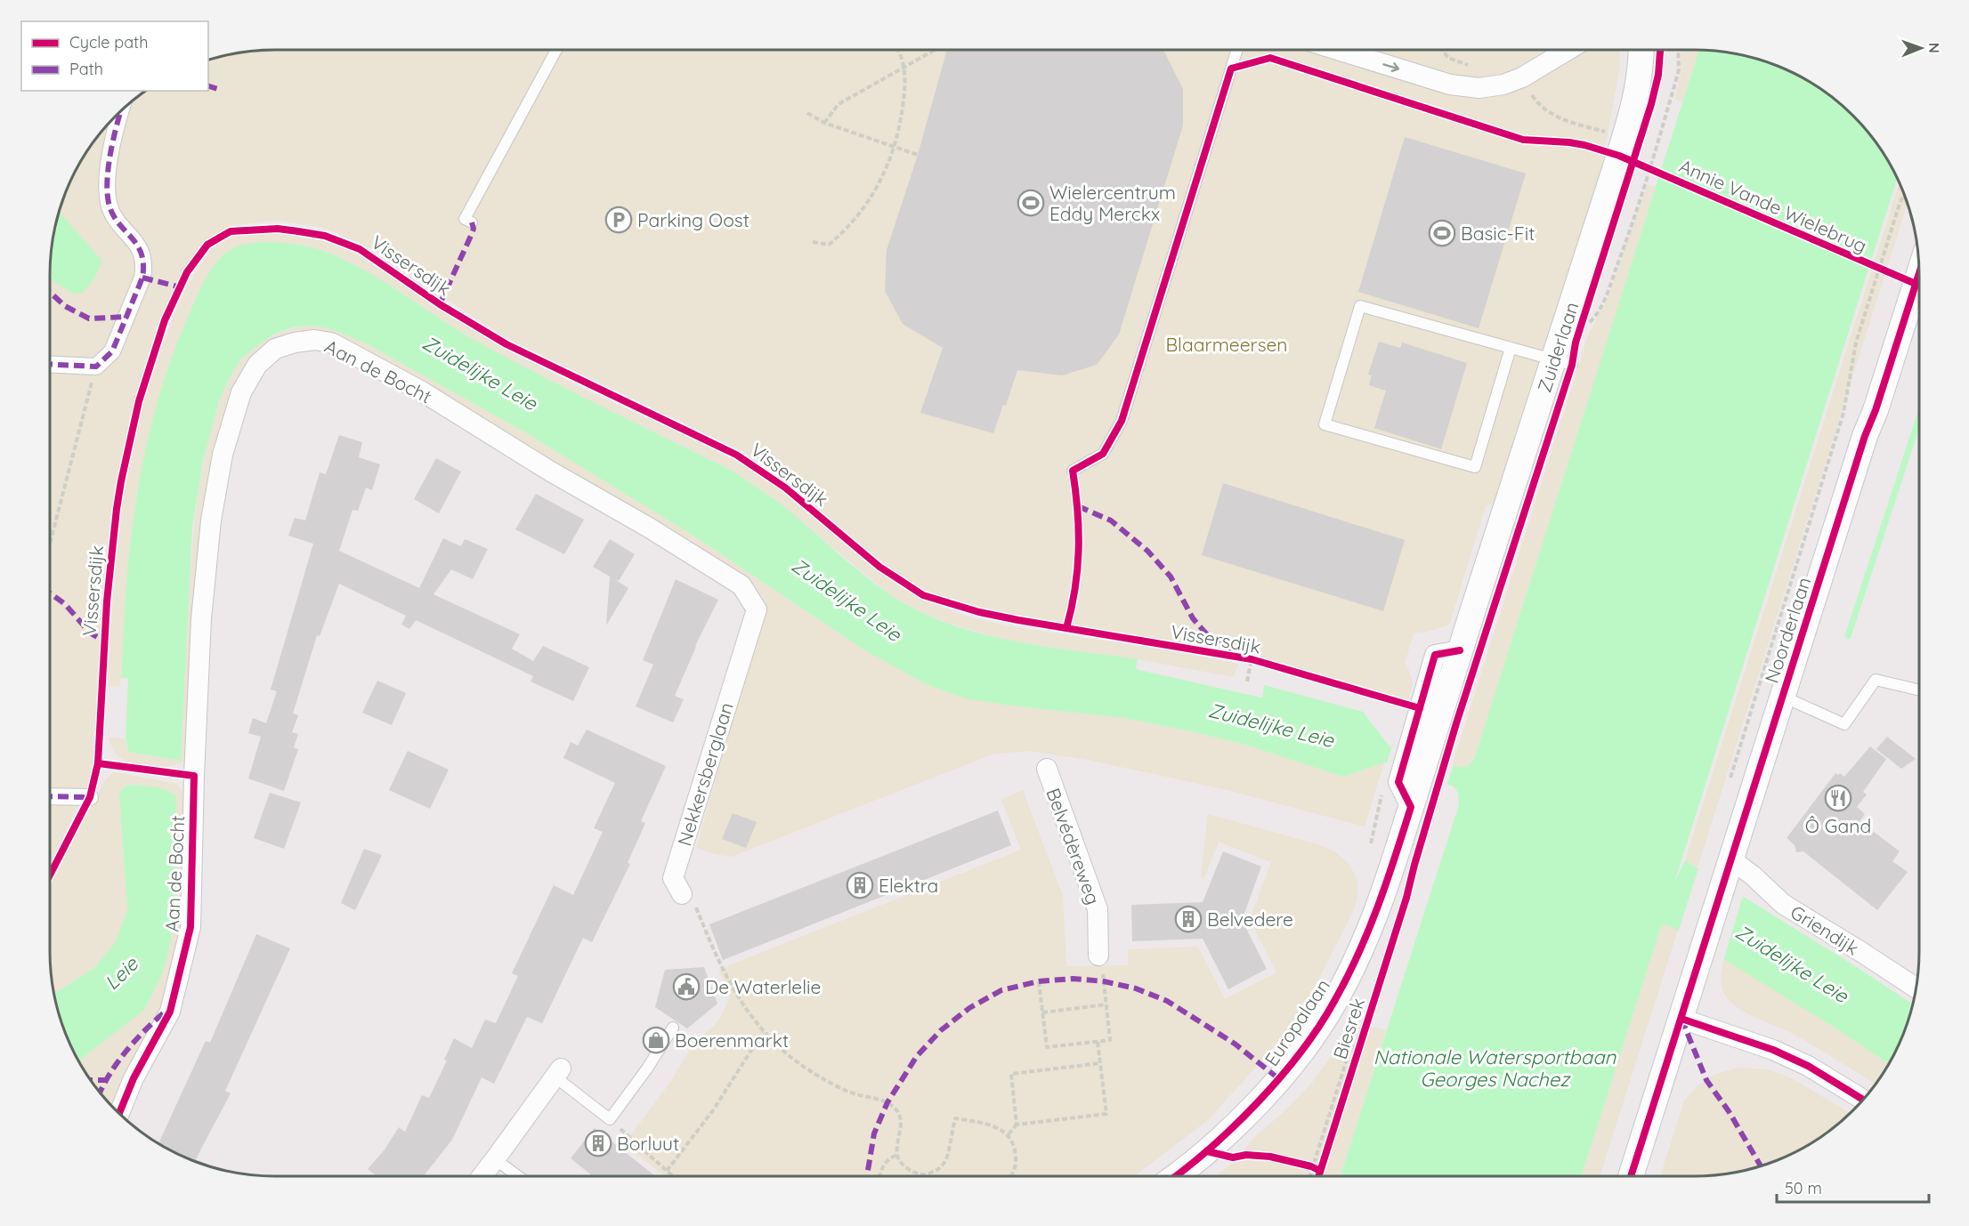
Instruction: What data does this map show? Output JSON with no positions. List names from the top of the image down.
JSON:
{
  "streets": {
    "street": [
      "Zuiderlaan",
      "Aan de Bocht",
      "Noorderlaan",
      "Nekkersberglaan",
      "Belvédèreweg",
      "Griendijk",
      "Europalaan"
    ],
    "cycle path": ["Annie Vande Wielebrug", "Vissersdijk", "Biesrek"]
  },
  "crossings": [
    ["Annie Vande Wielebrug", "Zuiderlaan"],
    ["Annie Vande Wielebrug", "Noorderlaan"],
    ["Zuiderlaan", "Europalaan"],
    ["Aan de Bocht", "Nekkersberglaan"],
    ["Noorderlaan", "Griendijk"]
  ],
  "water": ["Zuidelijke Leie", "Leie", "Nationale Watersportbaan Georges Nachez"],
  "parks": ["Blaarmeersen"],
  "places": {
    "sports": ["Wielercentrum Eddy Merckx", "Basic-Fit"],
    "parking": ["Parking Oost"],
    "restaurant": ["Ô Gand"],
    "building": ["Elektra", "Belvedere", "Borluut"],
    "public building": ["De Waterlelie"],
    "shop": ["Boerenmarkt"]
  },
  "legend": ["Cycle path", "Path"],
  "scale_bar": "50 m",
  "north": "right"
}
